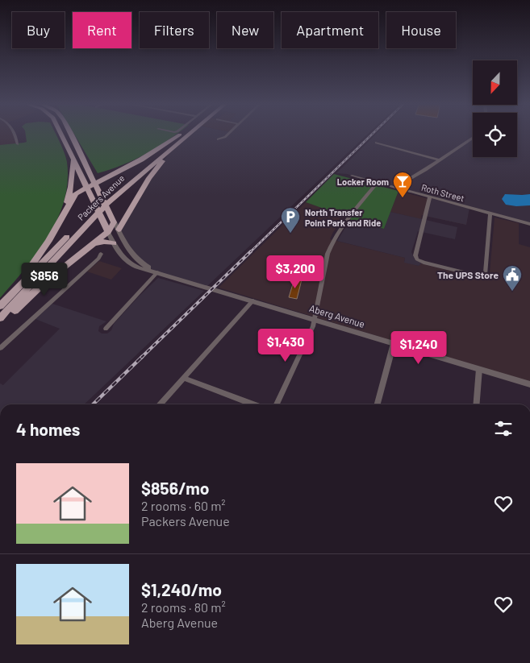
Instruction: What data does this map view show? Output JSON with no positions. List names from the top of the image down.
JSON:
{
  "streets": {
    "main road": ["Packers Avenue", "Aberg Avenue"],
    "street": ["Roth Street"]
  },
  "places": {
    "bar": ["Locker Room"],
    "parking": ["North Transfer Point Park and Ride"],
    "public building": ["The UPS Store"]
  },
  "north": "bottom",
  "page": {
    "chip": [
      "Buy",
      "Rent",
      "Filters",
      "New",
      "Apartment",
      "House"
    ],
    "price": [
      "$3,200",
      "$856",
      "$1,430",
      "$1,240"
    ],
    "heading": "4 homes",
    "list": [
      {
        "name": "$856/mo",
        "note": "2 rooms · 60 m² · Packers Avenue"
      },
      {
        "name": "$1,240/mo",
        "note": "2 rooms · 80 m² · Aberg Avenue"
      }
    ]
  }
}
